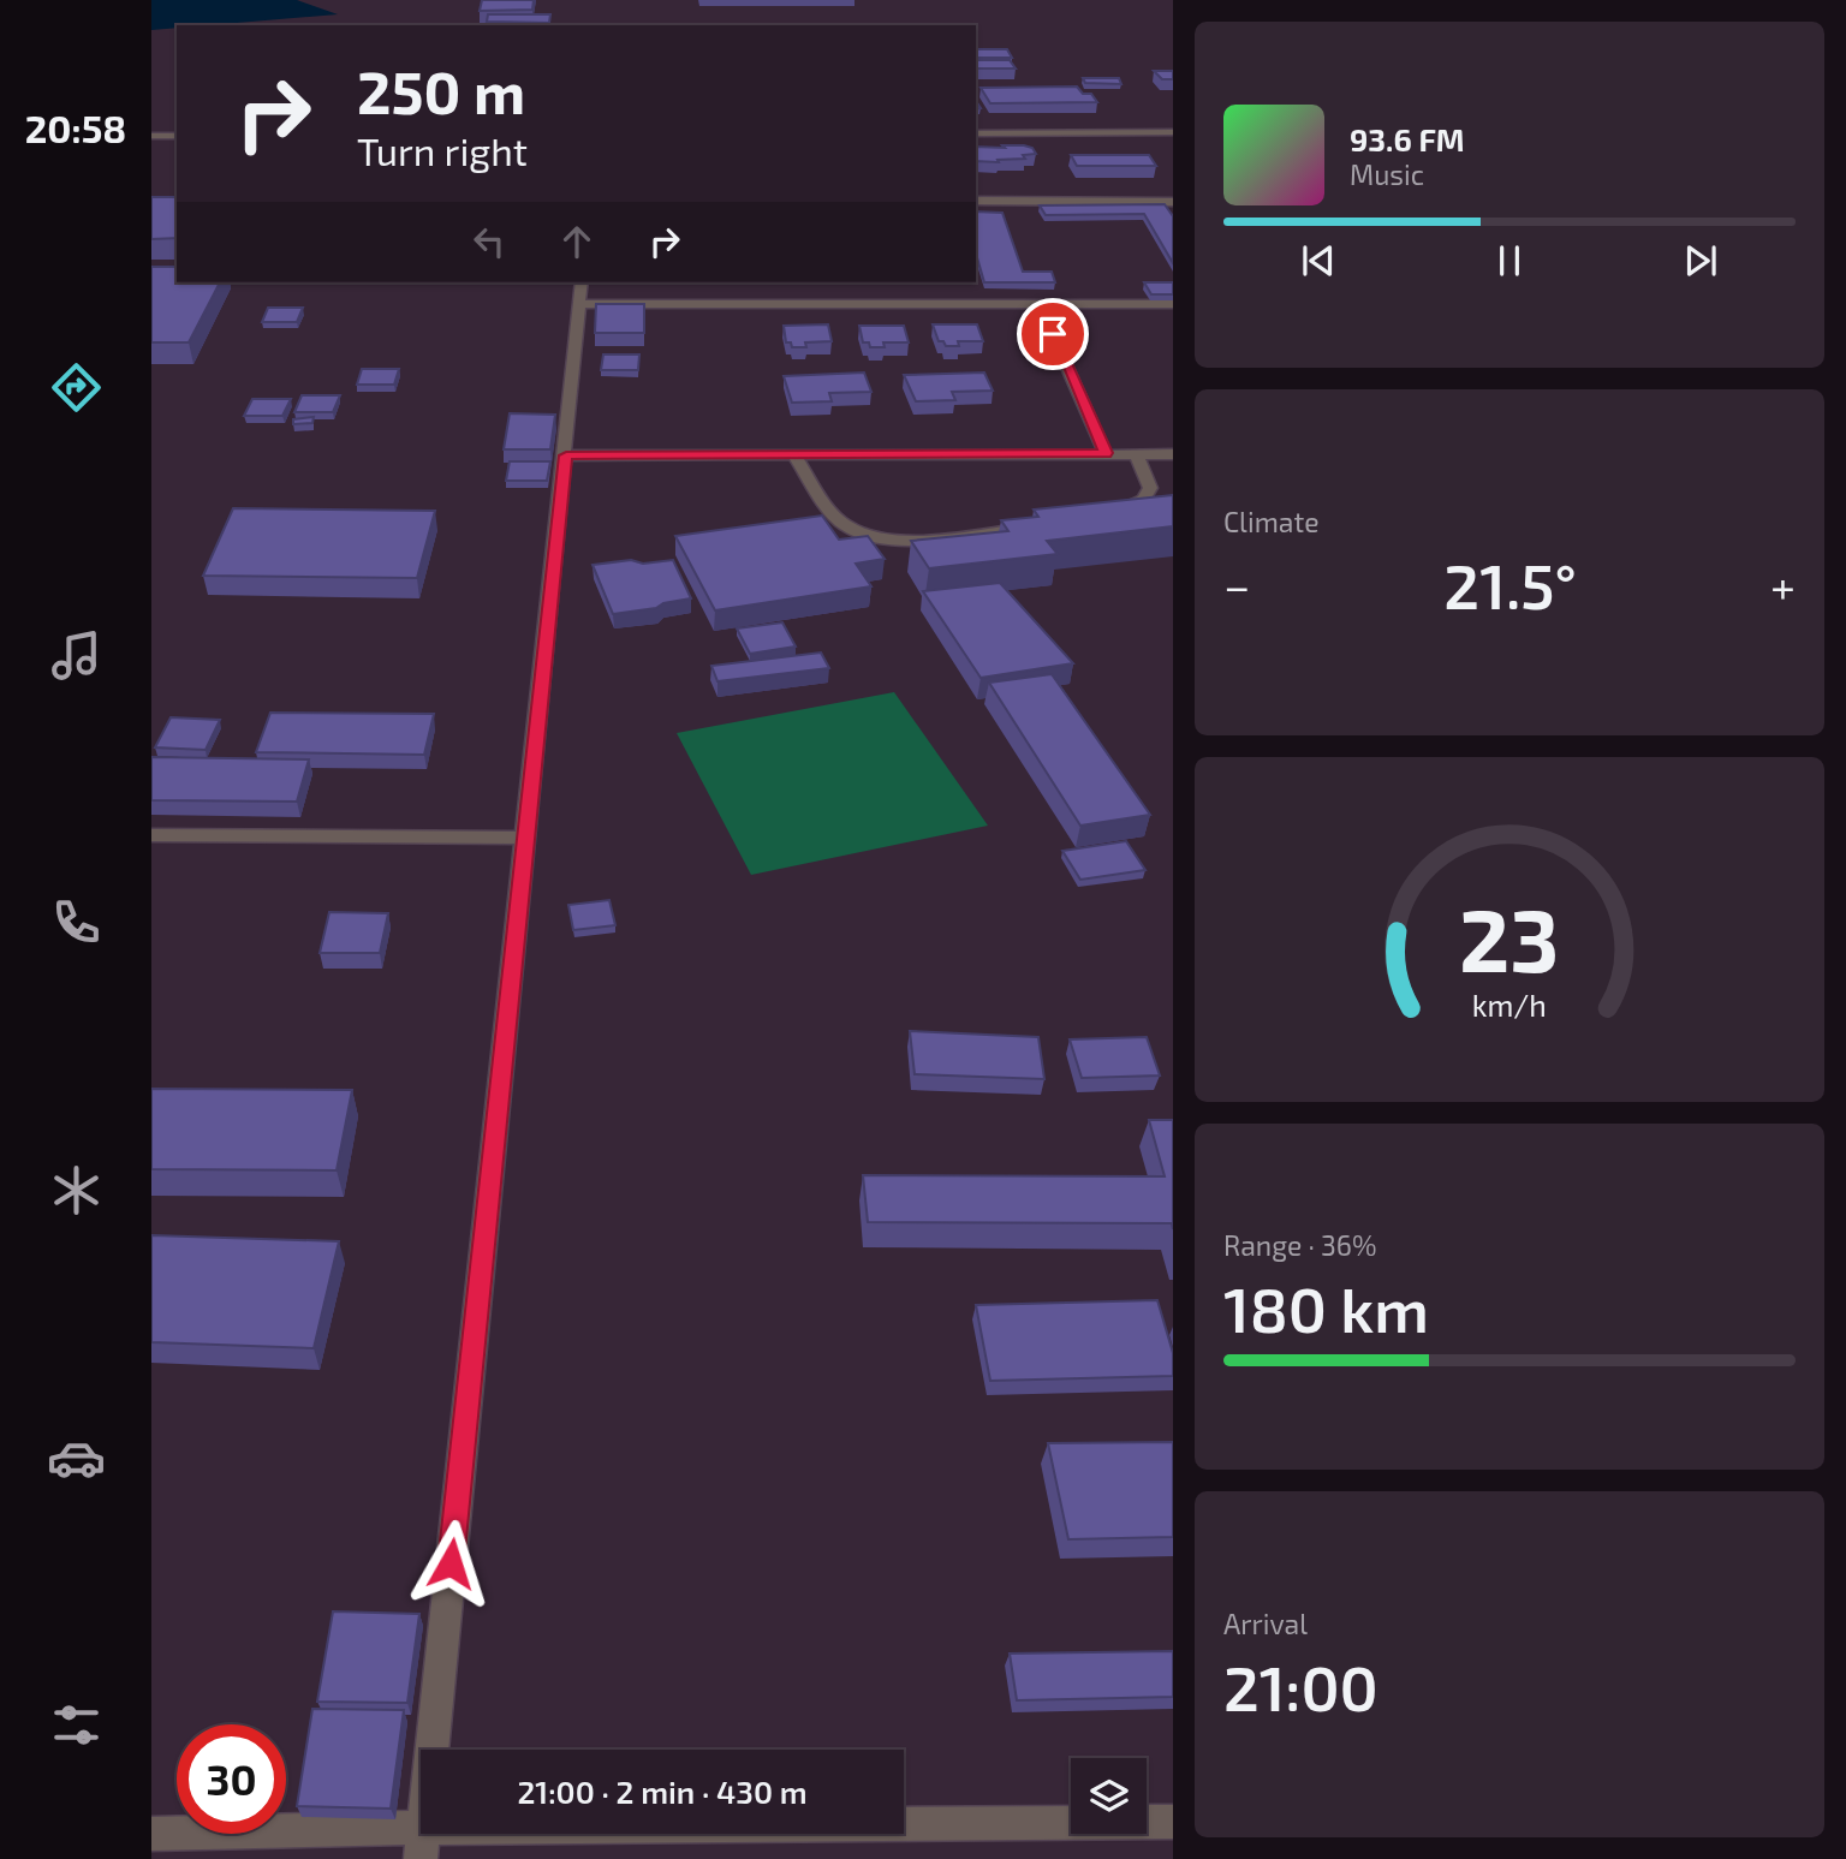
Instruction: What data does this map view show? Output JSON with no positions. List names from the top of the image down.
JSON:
{
  "page": {
    "tabs": "20:58",
    "turn": ["250 m", "Turn right"],
    "song": ["93.6 FM", "Music"],
    "tile": [
      "Climate",
      ["Range · 36%", "180 km"],
      ["Arrival", "21:00"]
    ],
    "heat": ["−", "21.5°", "+"],
    "limit": "30",
    "trip": "21:00 · 2 min · 430 m",
    "gauge": ["23", "km/h"]
  }
}
